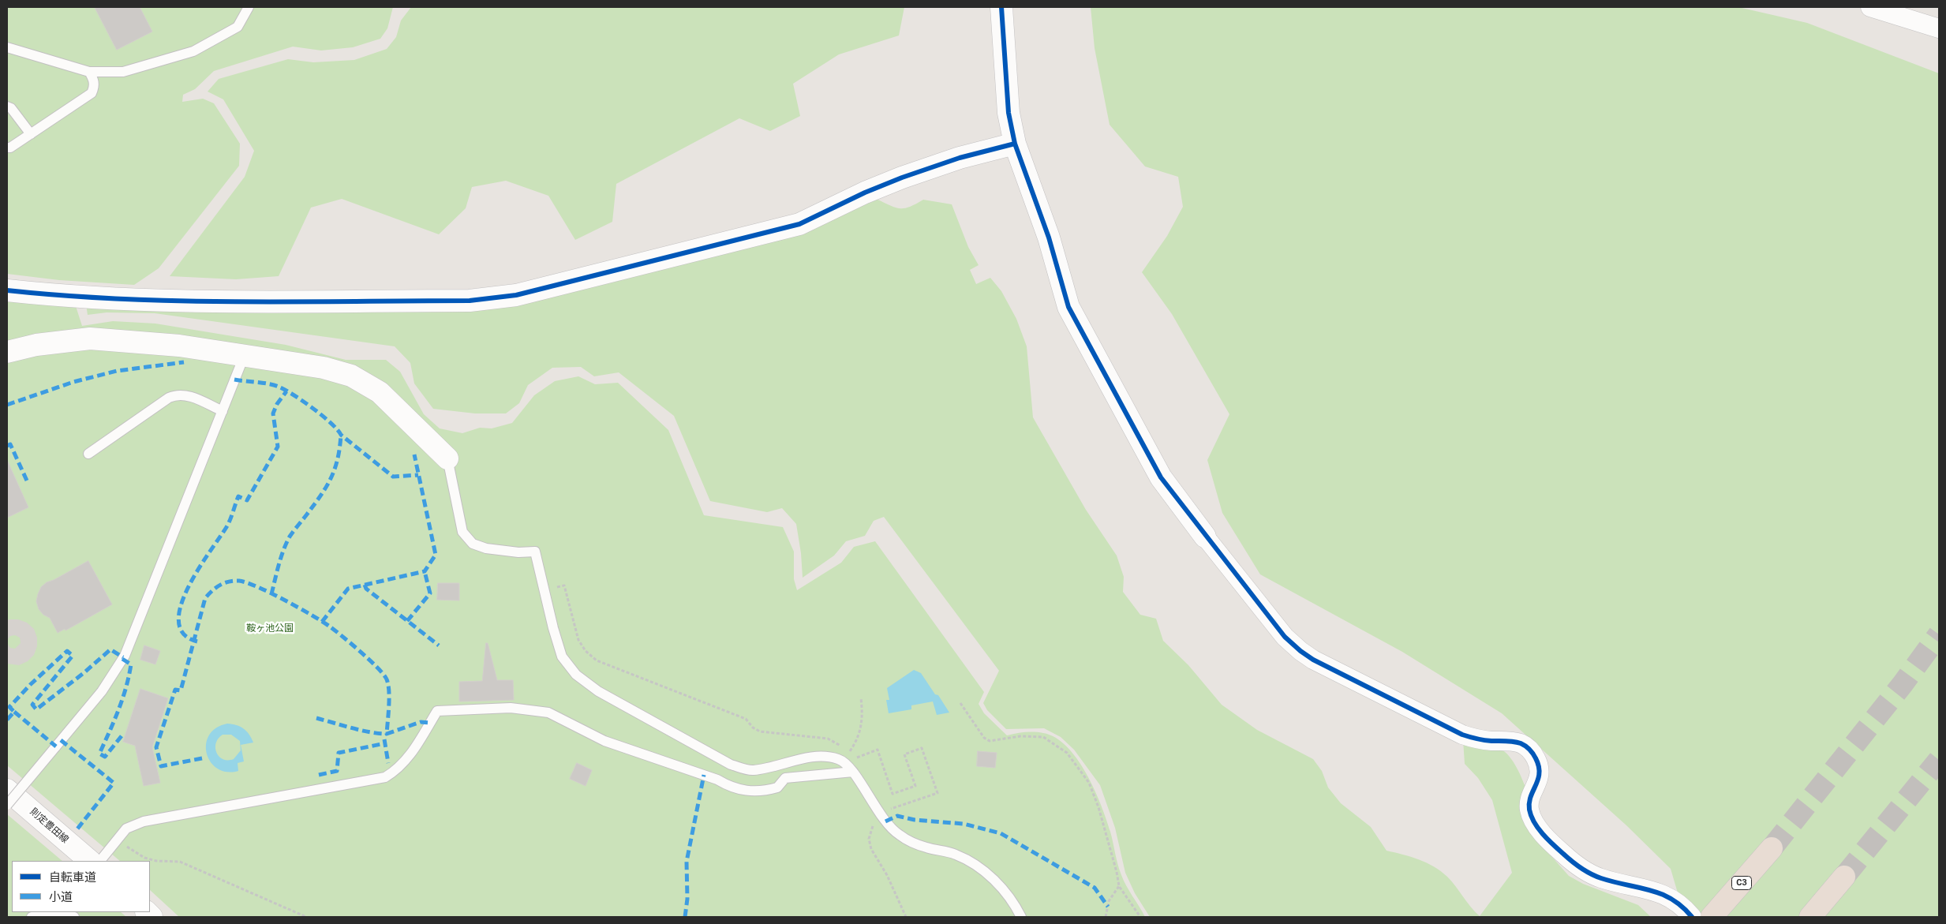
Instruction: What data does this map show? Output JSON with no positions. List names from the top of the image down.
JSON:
{
  "streets": {
    "highway": ["C3"],
    "street": ["則定豊田線"]
  },
  "parks": ["鞍ヶ池公園"],
  "legend": ["自転車道", "小道"]
}
